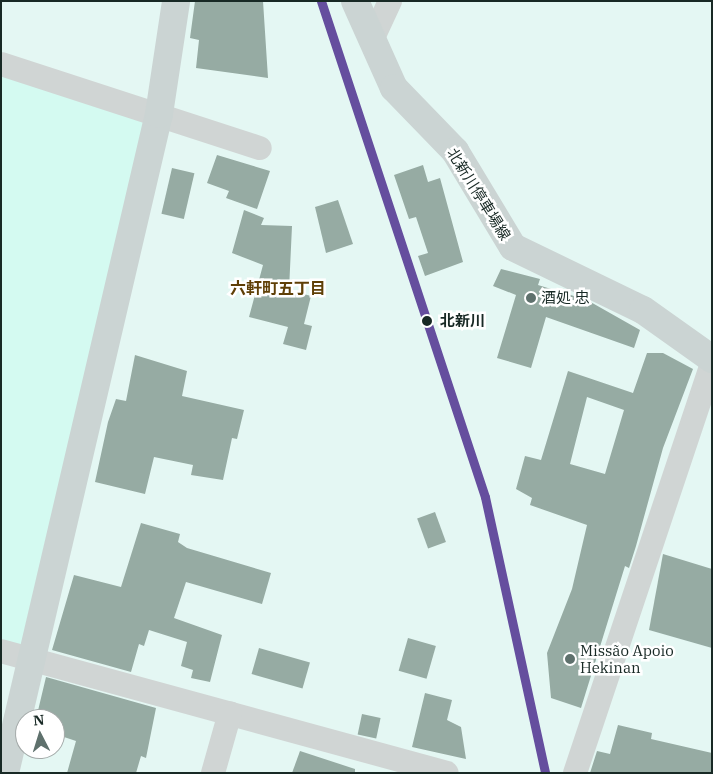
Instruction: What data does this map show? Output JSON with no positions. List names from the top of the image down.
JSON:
{
  "streets": {
    "street": ["北新川停車場線"]
  },
  "districts": ["六軒町五丁目"],
  "places": ["酒処 忠", "北新川", "Missão Apoio Hekinan"],
  "north": "top"
}
